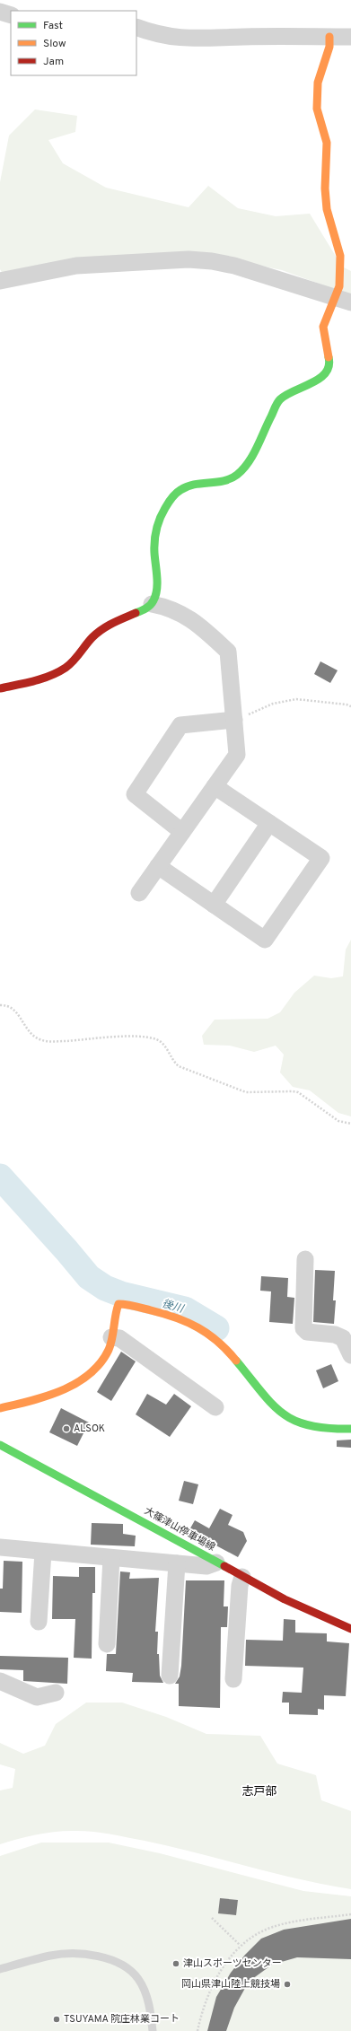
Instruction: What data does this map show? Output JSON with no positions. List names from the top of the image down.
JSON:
{
  "streets": {
    "street": ["大篠津山停車場線"]
  },
  "districts": ["志戸部"],
  "water": ["後川"],
  "places": [
    "ALSOK",
    "津山スポーツセンター",
    "岡山県津山陸上競技場",
    "TSUYAMA 院庄林業コート"
  ],
  "legend": ["Fast", "Slow", "Jam"]
}
